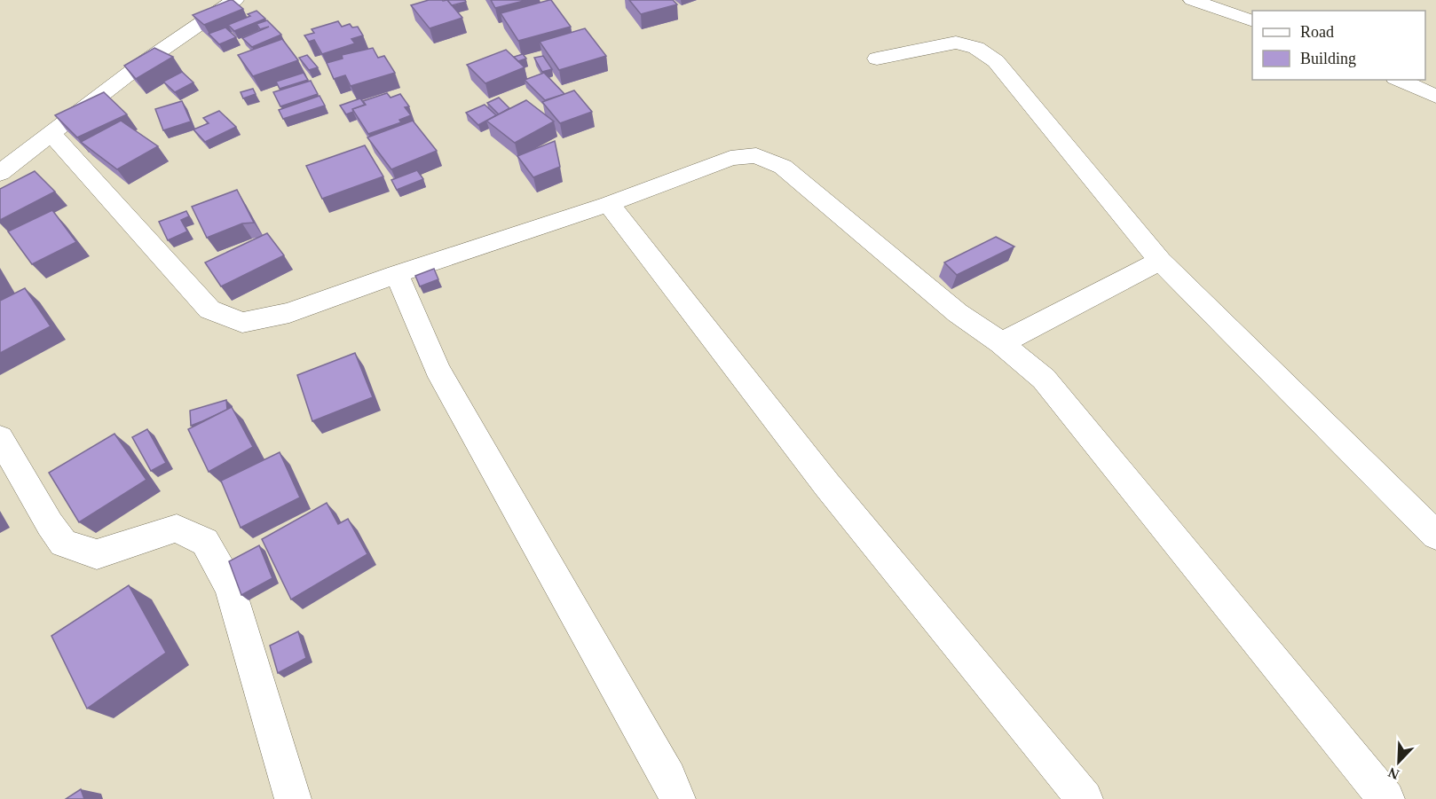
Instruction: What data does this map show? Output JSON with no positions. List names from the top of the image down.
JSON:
{
  "legend": ["Road", "Building"],
  "north": "bottom left"
}
